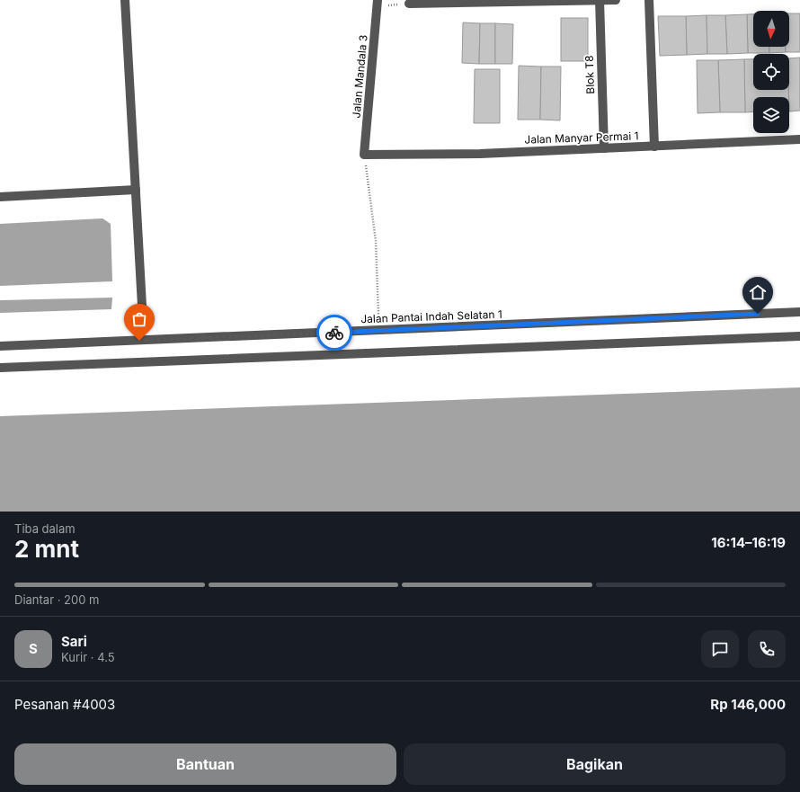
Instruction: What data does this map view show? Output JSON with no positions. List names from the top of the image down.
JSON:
{
  "streets": {
    "street": [
      "Blok T8",
      "Jalan Mandala 3",
      "Jalan Manyar Permai 1",
      "Jalan Pantai Indah Selatan 1"
    ]
  },
  "crossings": [
    ["Blok T8", "Jalan Manyar Permai 1"],
    ["Jalan Mandala 3", "Jalan Manyar Permai 1"]
  ],
  "north": "bottom",
  "page": {
    "heading": ["2 mnt", "Tiba dalam", "16:14–16:19"],
    "panel": [
      "Sari",
      "Kurir · 4.5",
      "Pesanan #4003",
      "Rp 146,000"
    ],
    "bar": "Diantar · 200 m",
    "round": "S",
    "buttons": ["Bantuan", "Bagikan"]
  }
}
